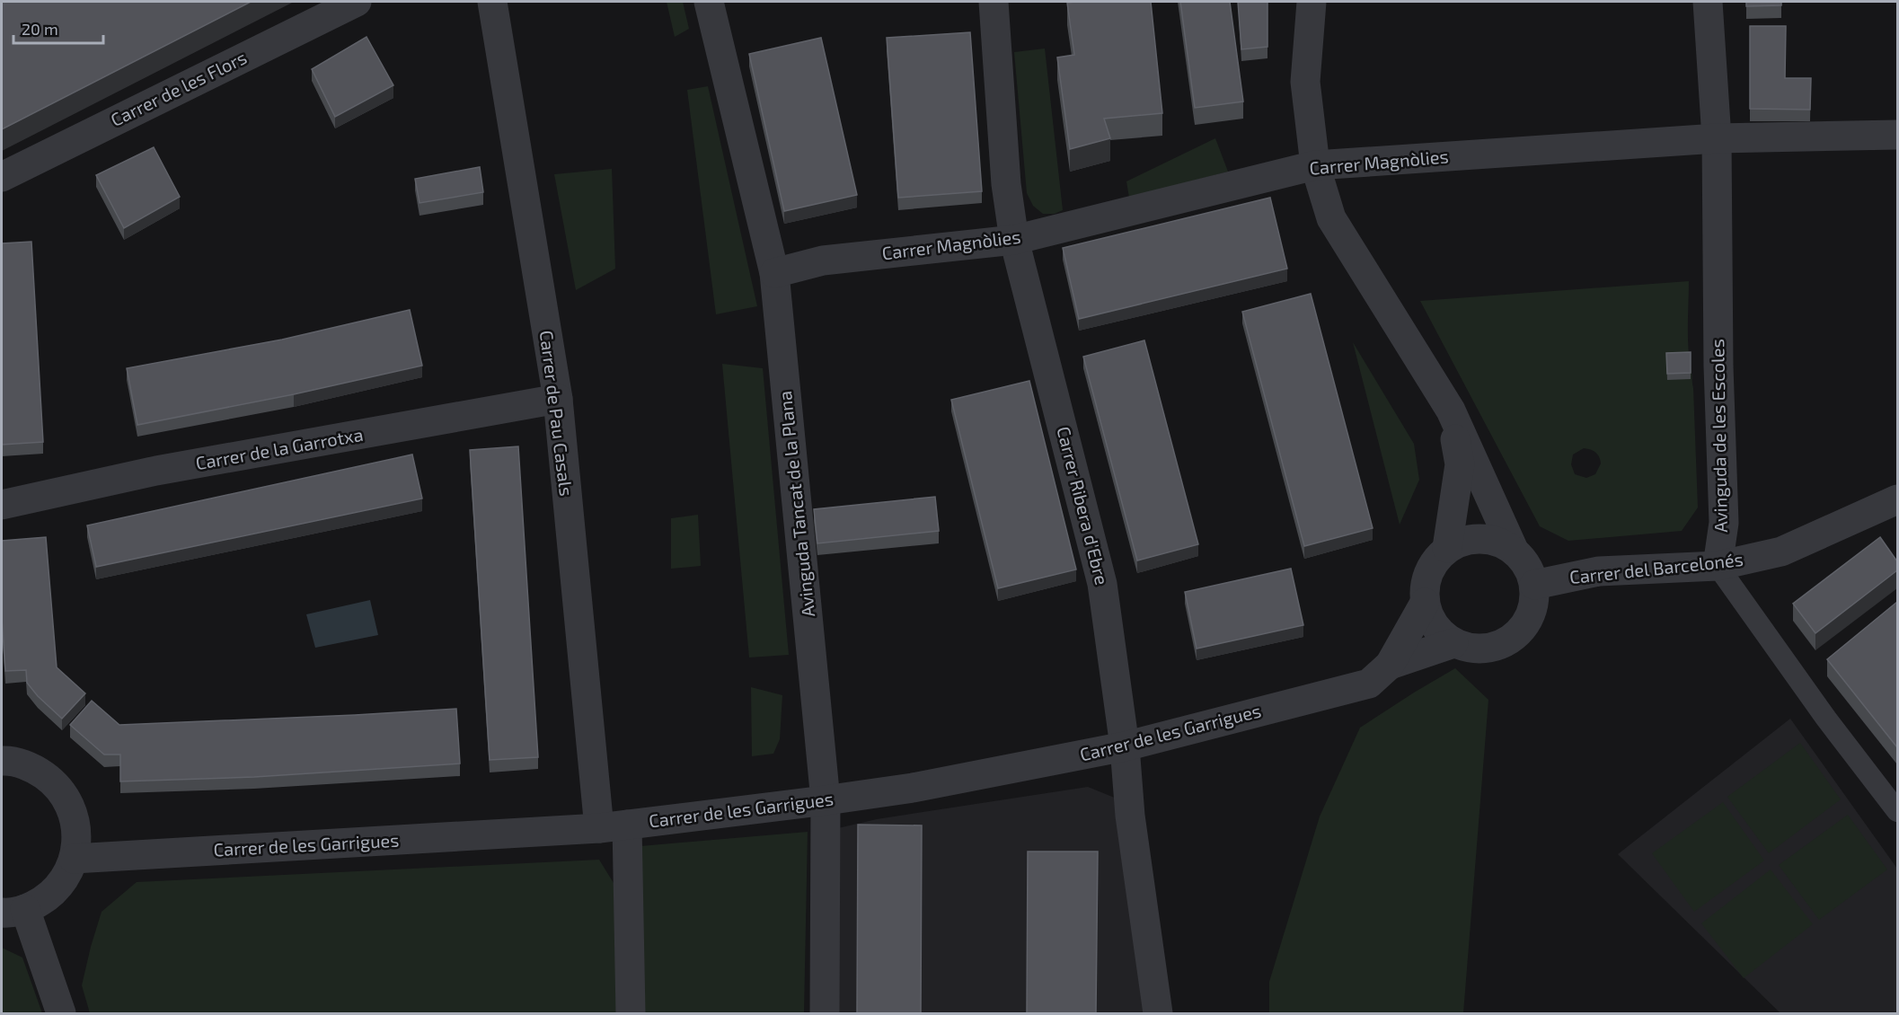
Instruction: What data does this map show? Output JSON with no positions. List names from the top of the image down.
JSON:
{
  "streets": {
    "street": [
      "Carrer de les Flors",
      "Carrer Magnòlies",
      "Carrer de Pau Casals",
      "Avinguda de les Escoles",
      "Carrer de la Garrotxa",
      "Avinguda Tancat de la Plana",
      "Carrer Ribera d'Ebre",
      "Carrer del Barcelonés",
      "Carrer de les Garrigues"
    ]
  },
  "crossings": [
    ["Carrer Magnòlies", "Avinguda de les Escoles"],
    ["Carrer Magnòlies", "Avinguda Tancat de la Plana"],
    ["Carrer Magnòlies", "Carrer Ribera d'Ebre"],
    ["Carrer de Pau Casals", "Carrer de la Garrotxa"],
    ["Carrer de Pau Casals", "Carrer de les Garrigues"],
    ["Avinguda de les Escoles", "Carrer del Barcelonés"],
    ["Avinguda Tancat de la Plana", "Carrer de les Garrigues"],
    ["Carrer Ribera d'Ebre", "Carrer de les Garrigues"],
    ["Carrer del Barcelonés", "Carrer de les Garrigues"]
  ],
  "scale_bar": "20 m"
}
